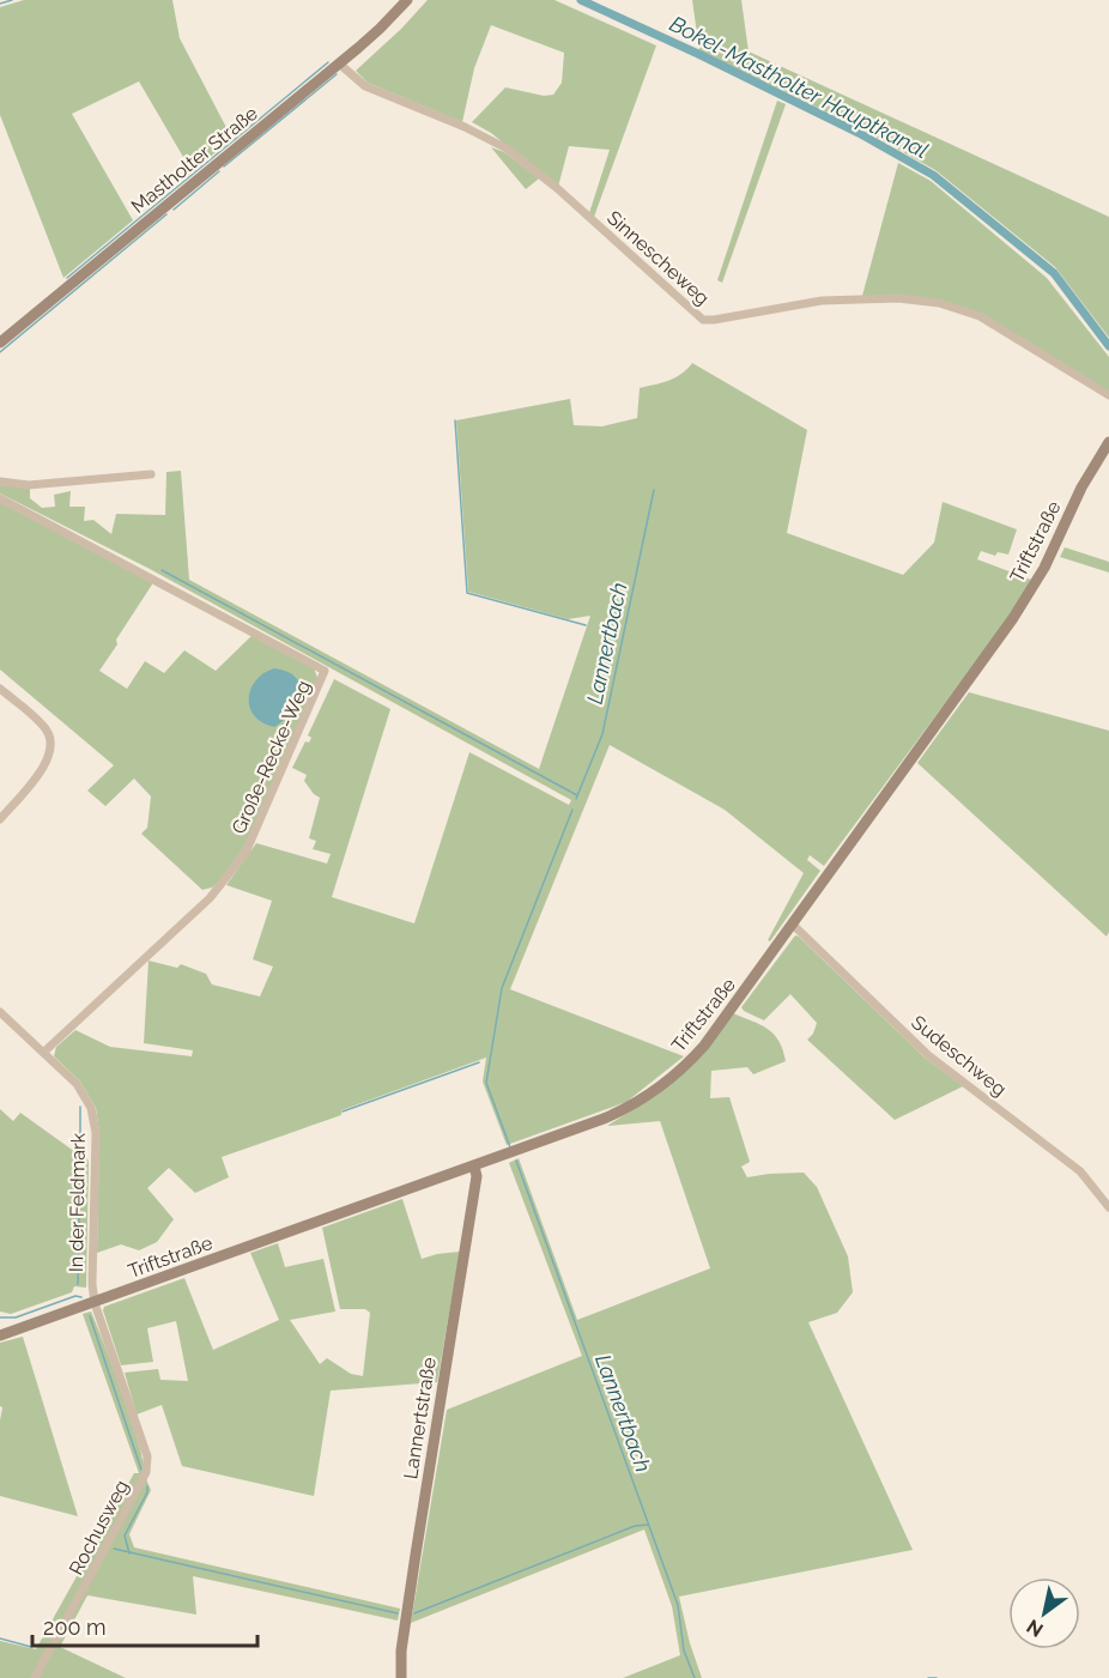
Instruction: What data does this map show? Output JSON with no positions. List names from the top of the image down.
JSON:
{
  "streets": {
    "street": [
      "Mastholter Straße",
      "Sinnescheweg",
      "Triftstraße",
      "Große-Recke-Weg",
      "Sudeschweg",
      "In der Feldmark",
      "Lannertstraße",
      "Rochusweg"
    ]
  },
  "crossings": [
    ["Mastholter Straße", "Sinnescheweg"],
    ["Triftstraße", "Sudeschweg"],
    ["Triftstraße", "In der Feldmark"],
    ["Triftstraße", "Lannertstraße"],
    ["Triftstraße", "Rochusweg"],
    ["Große-Recke-Weg", "In der Feldmark"],
    ["In der Feldmark", "Rochusweg"]
  ],
  "water": ["Bokel-Mastholter Hauptkanal", "Lannertbach"],
  "scale_bar": "200 m",
  "north": "bottom left"
}
